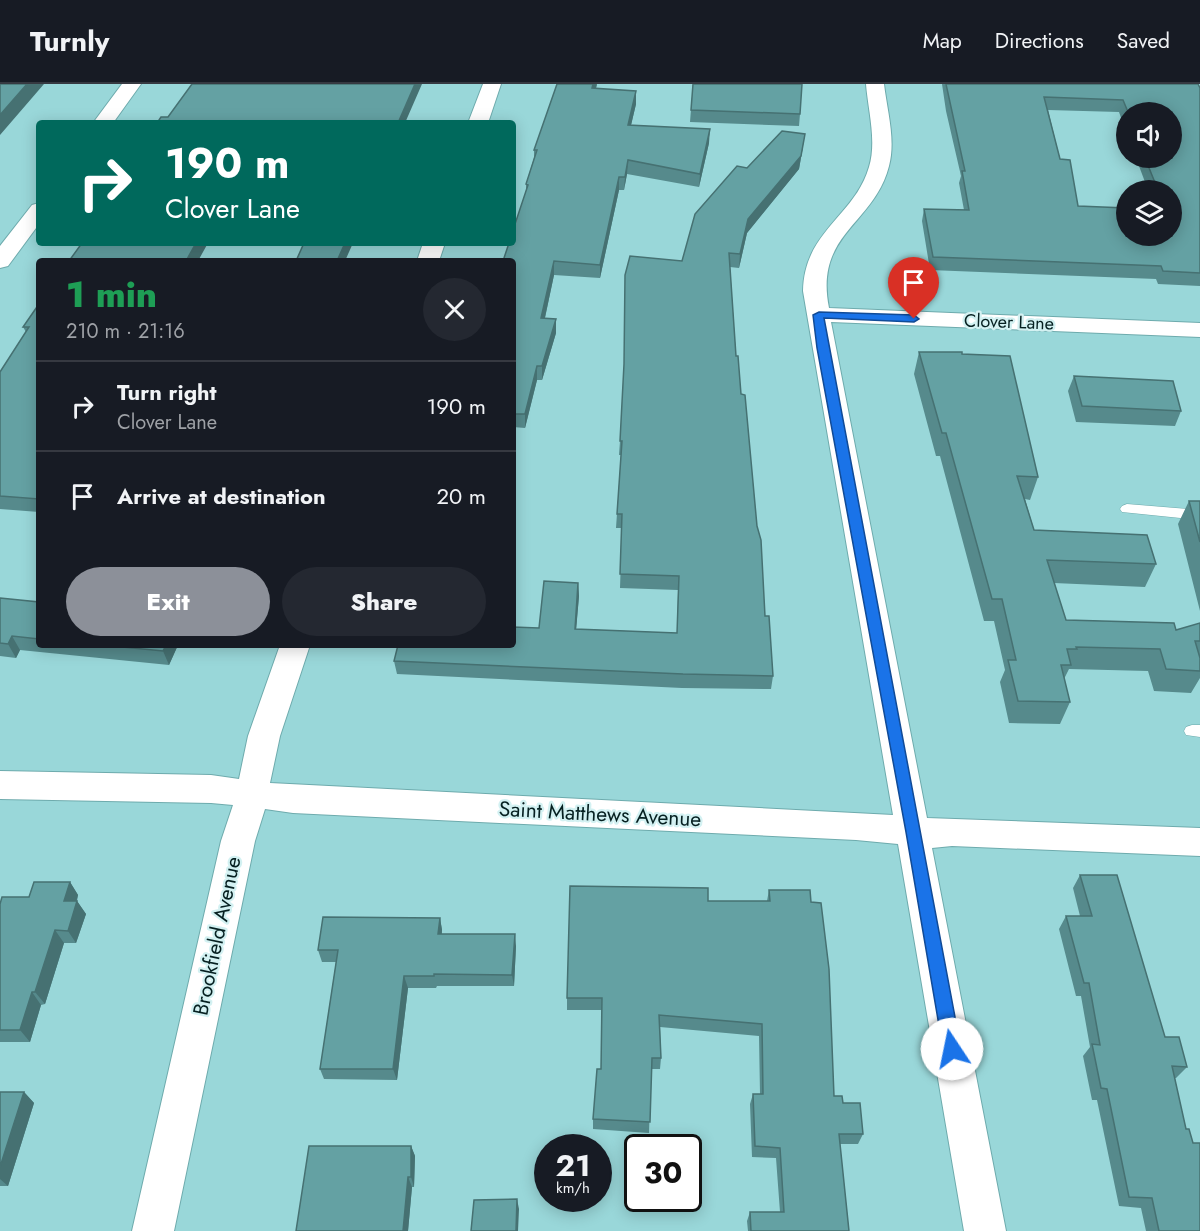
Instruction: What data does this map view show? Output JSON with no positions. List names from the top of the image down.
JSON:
{
  "streets": {
    "street": ["Clover Lane", "Saint Matthews Avenue", "Brookfield Avenue"]
  },
  "crossings": [
    ["Saint Matthews Avenue", "Brookfield Avenue"]
  ],
  "page": {
    "header": "Turnly",
    "nav": ["Map", "Directions", "Saved"],
    "turn": ["190 m", "Clover Lane"],
    "heading": ["1 min", "210 m · 21:16"],
    "list": [
      {
        "name": "Turn right",
        "note": "Clover Lane",
        "value": "190 m"
      },
      {
        "name": "Arrive at destination",
        "value": "20 m"
      }
    ],
    "buttons": ["Exit", "Share"],
    "speed": "21 km/h",
    "limit": "30"
  }
}
